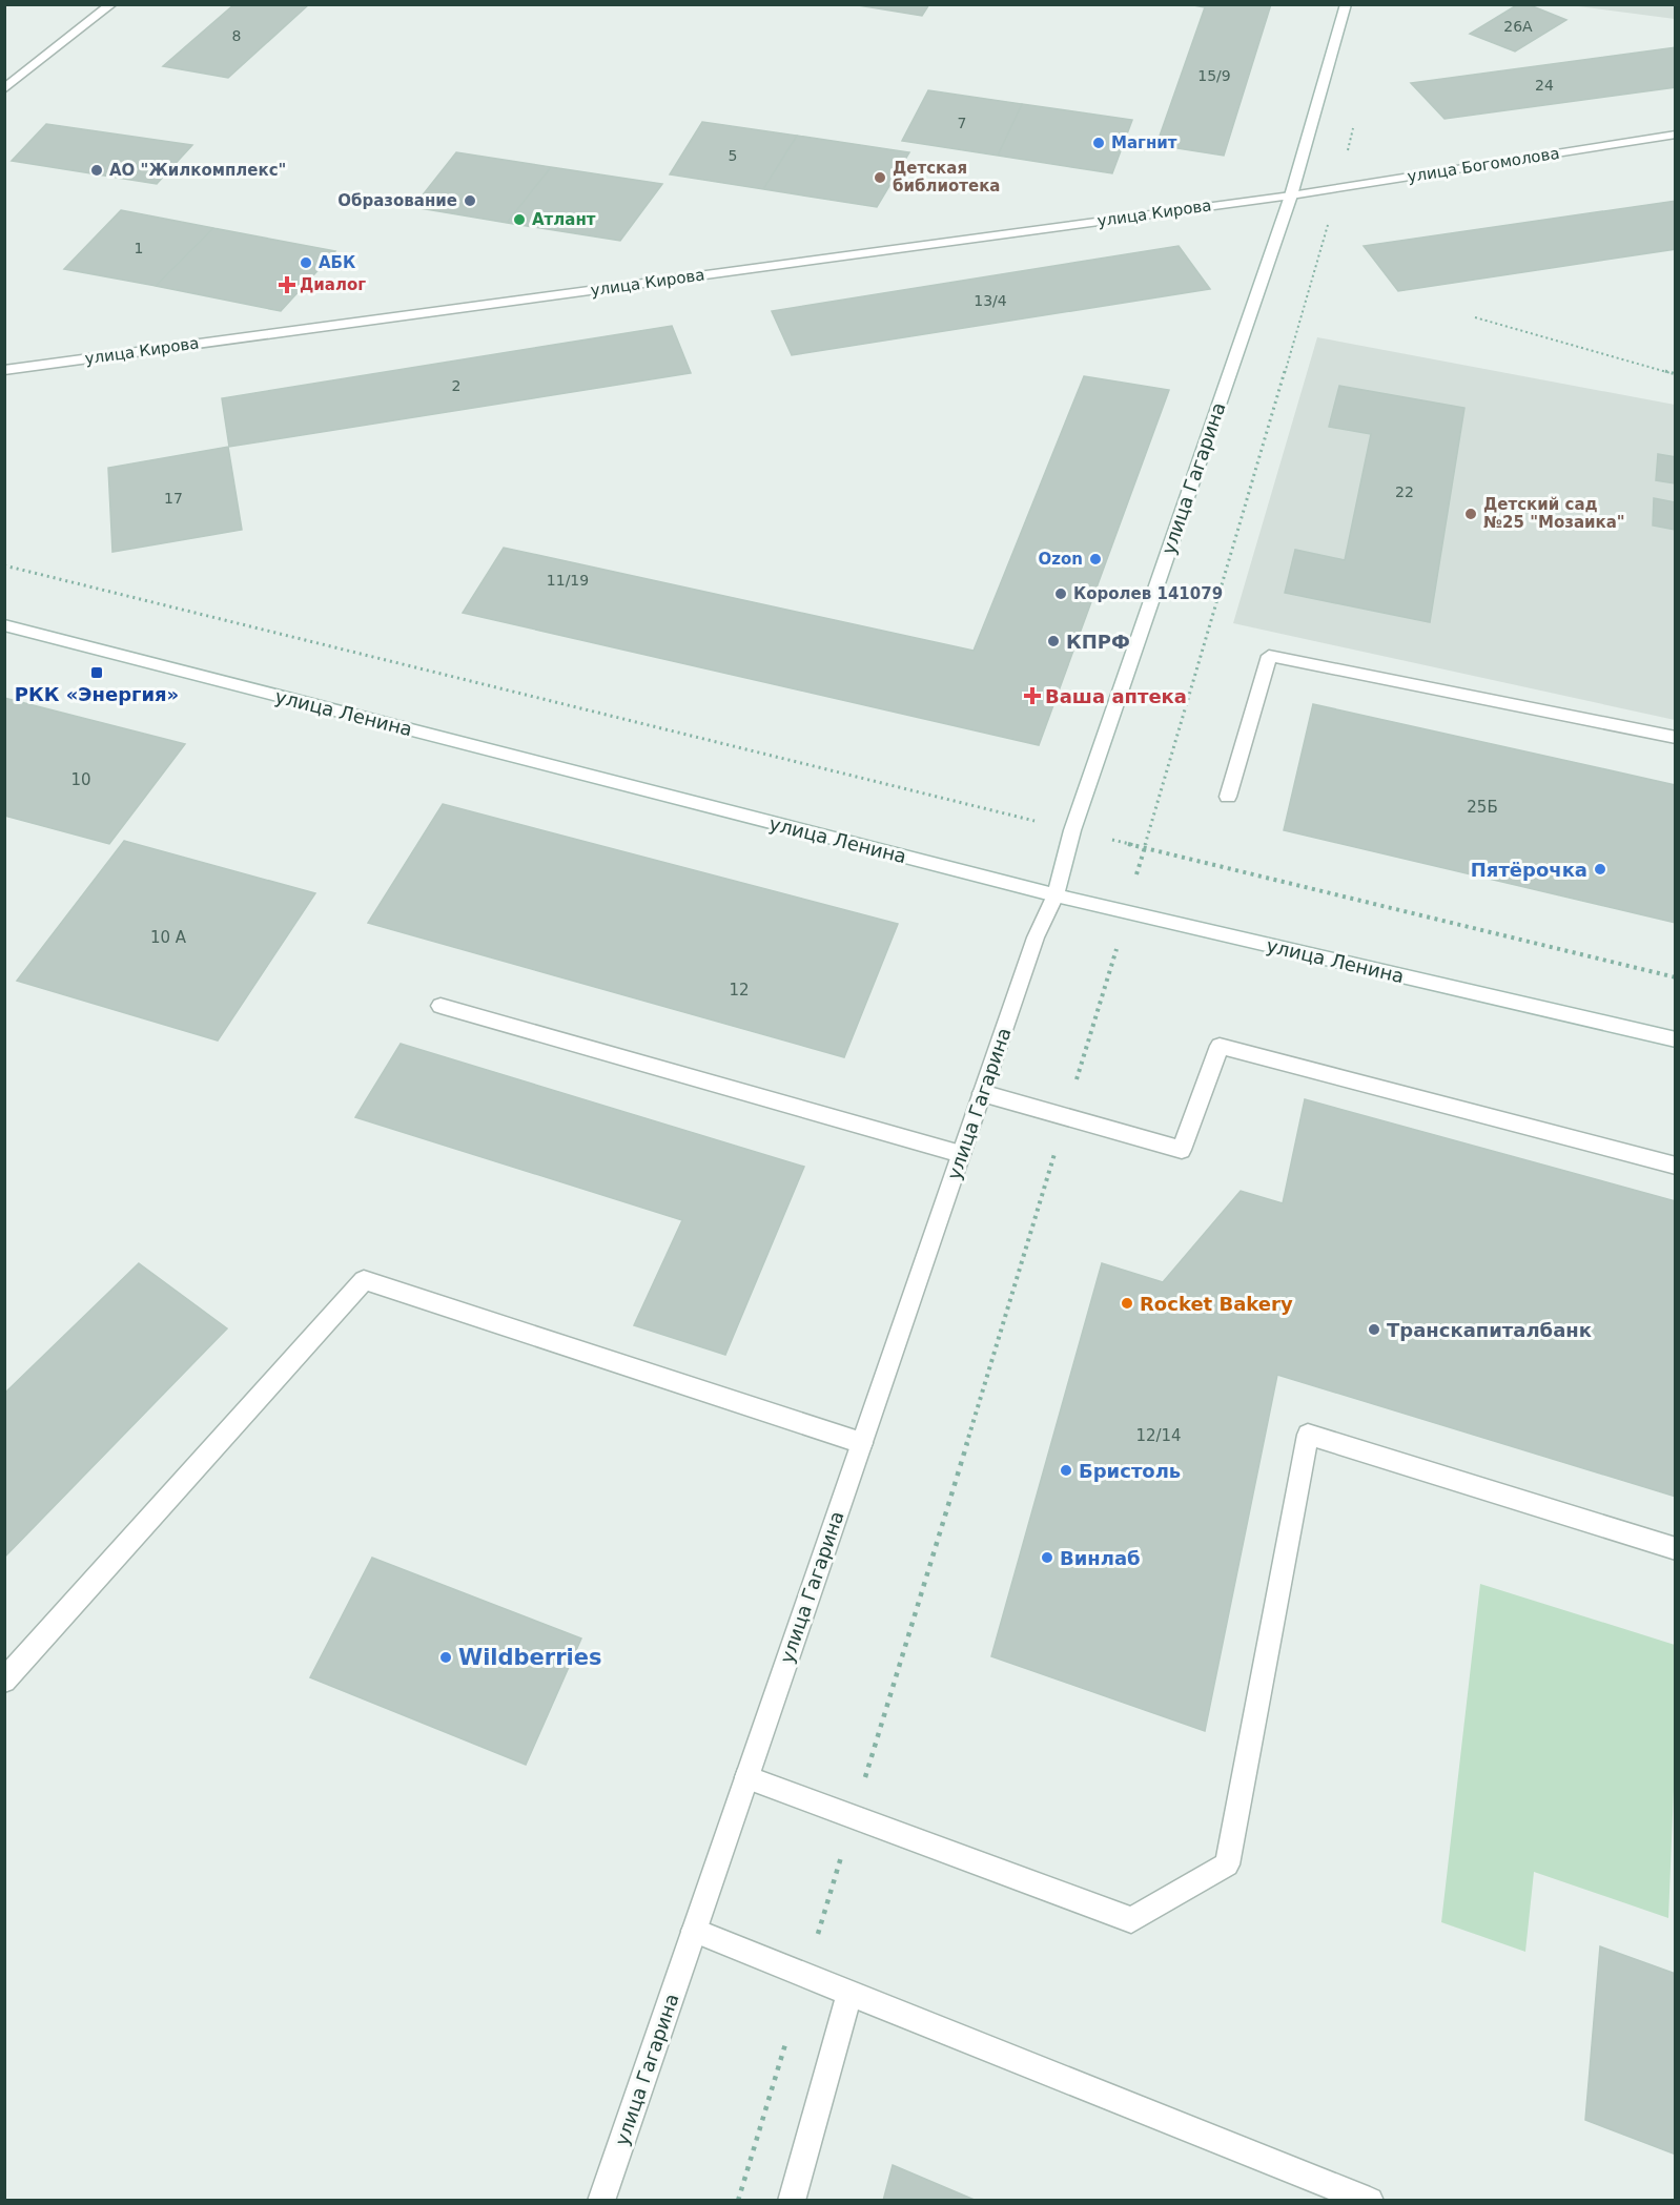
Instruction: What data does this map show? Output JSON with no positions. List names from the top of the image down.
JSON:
{
  "streets": {
    "street": [
      "улица Богомолова",
      "улица Кирова",
      "улица Гагарина",
      "улица Ленина"
    ]
  },
  "crossings": [
    ["улица Богомолова", "улица Кирова"],
    ["улица Богомолова", "улица Гагарина"],
    ["улица Кирова", "улица Гагарина"],
    ["улица Гагарина", "улица Ленина"]
  ],
  "places": {
    "other": [
      "Магнит",
      "АО \"Жилкомплекс\"",
      "Детская библиотека",
      "Образование",
      "Атлант",
      "АБК",
      "Детский сад №25 \"Мозаика\"",
      "Ozon",
      "Королев 141079",
      "КПРФ",
      "Пятёрочка",
      "Rocket Bakery",
      "Транскапиталбанк",
      "Бристоль",
      "Винлаб",
      "Wildberries"
    ],
    "health": ["Диалог", "Ваша аптека"],
    "transit": ["РКК «Энергия»"]
  },
  "house_numbers": [
    "26А",
    "8",
    "15/9",
    "24",
    "7",
    "5",
    "1",
    "13/4",
    "2",
    "22",
    "17",
    "11/19",
    "10",
    "25Б",
    "10 А",
    "12",
    "12/14"
  ]
}
